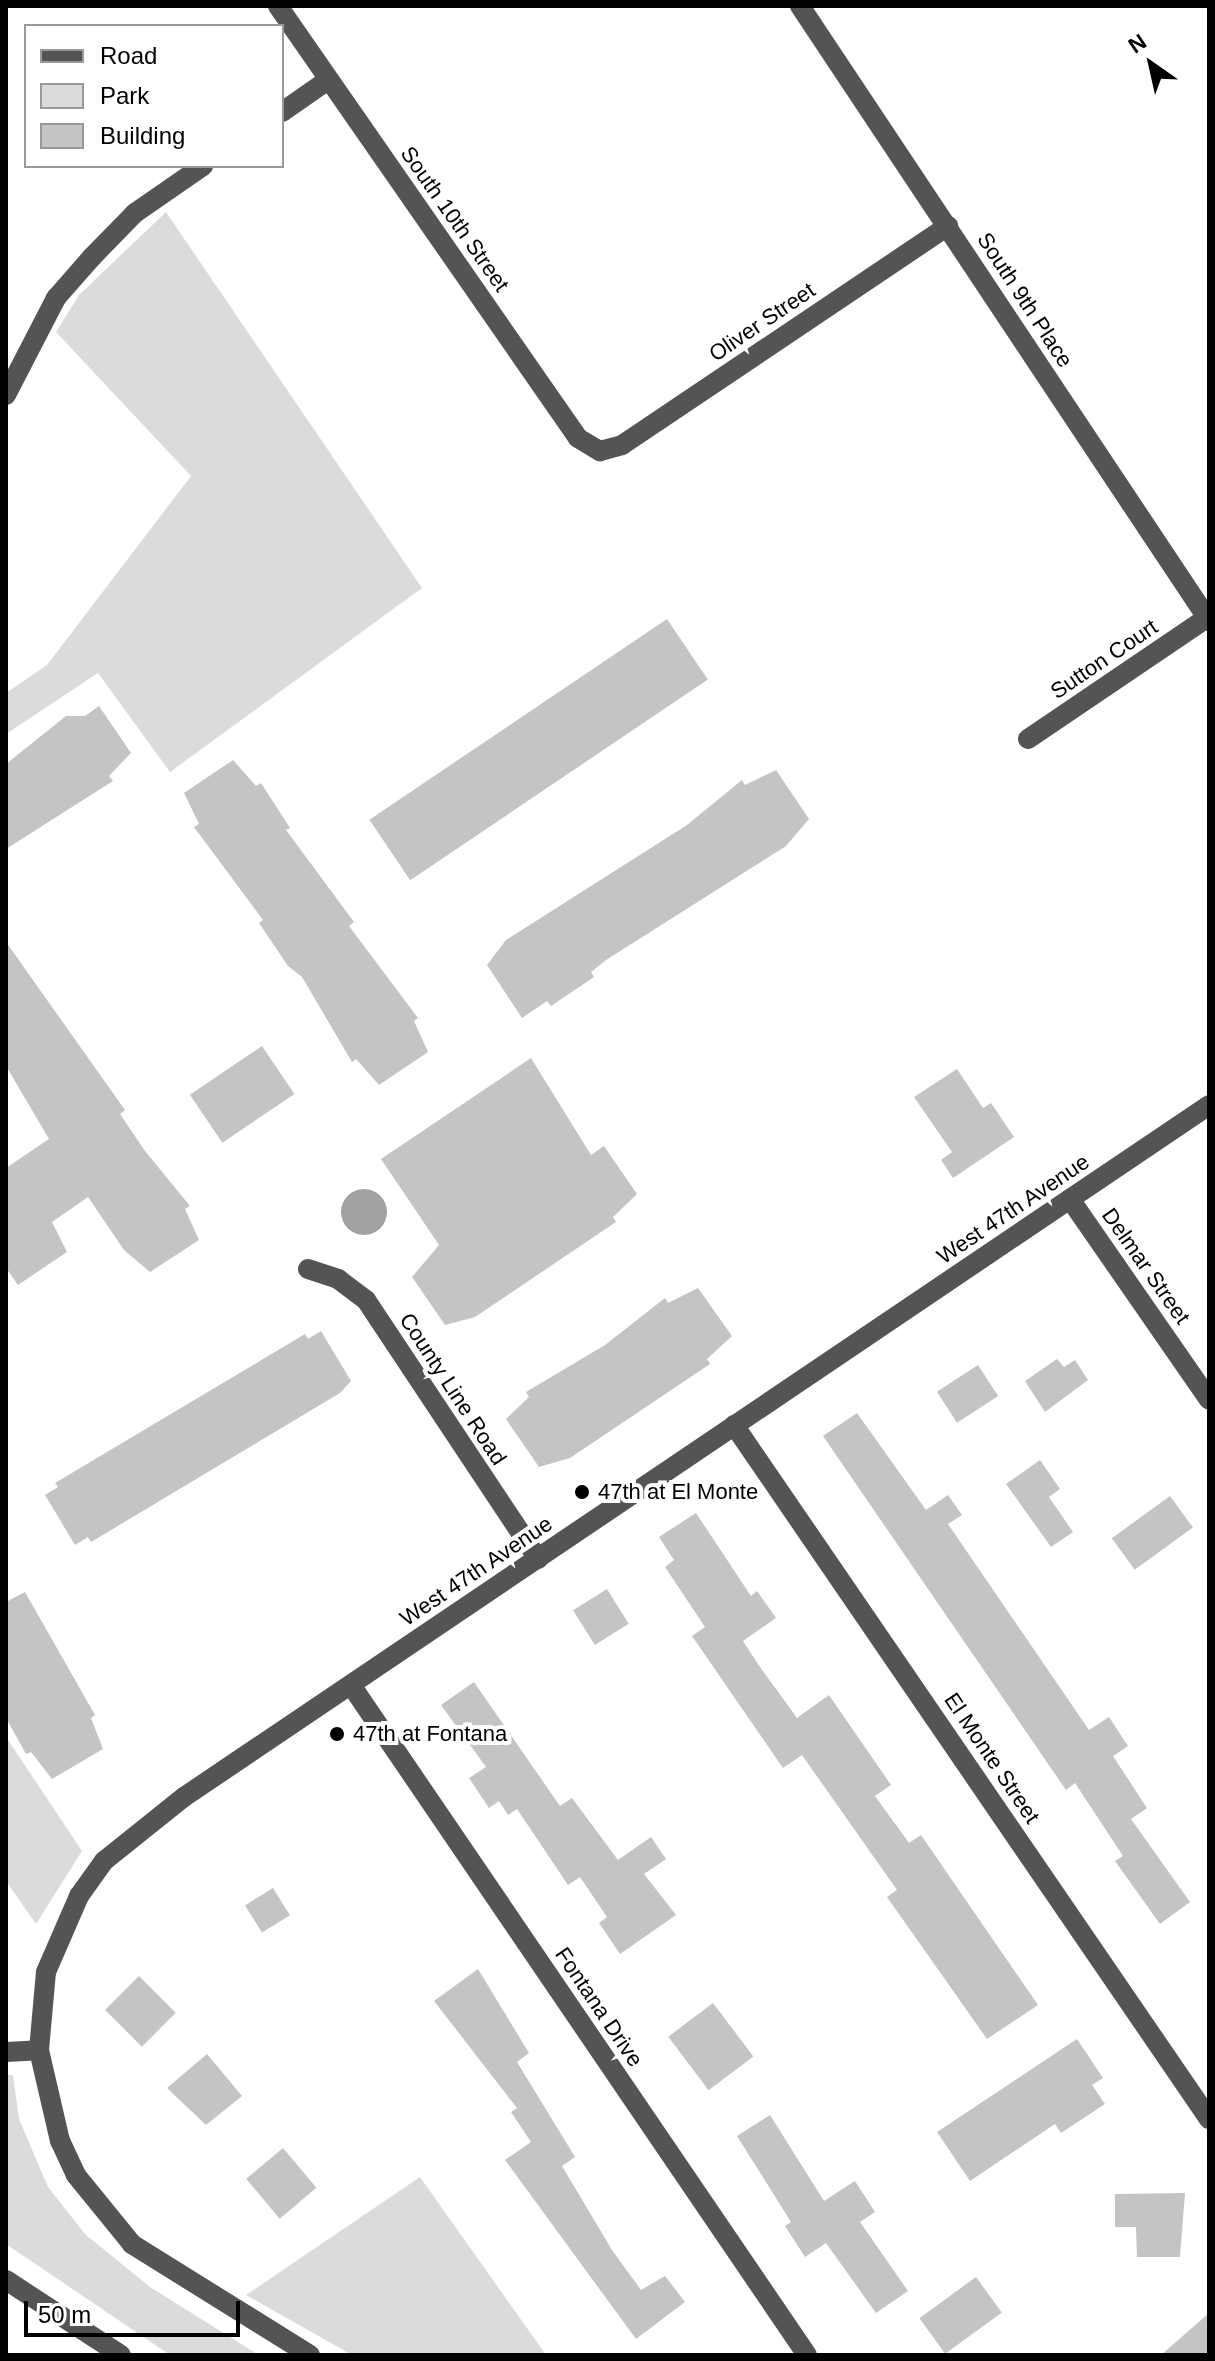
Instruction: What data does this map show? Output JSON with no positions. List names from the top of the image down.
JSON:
{
  "streets": {
    "street": [
      "South 10th Street",
      "South 9th Place",
      "Oliver Street",
      "Sutton Court",
      "West 47th Avenue",
      "Delmar Street",
      "County Line Road",
      "El Monte Street",
      "Fontana Drive"
    ]
  },
  "crossings": [
    ["South 10th Street", "Oliver Street"],
    ["South 9th Place", "Oliver Street"],
    ["South 9th Place", "Sutton Court"],
    ["West 47th Avenue", "Delmar Street"],
    ["West 47th Avenue", "County Line Road"],
    ["West 47th Avenue", "El Monte Street"],
    ["West 47th Avenue", "Fontana Drive"]
  ],
  "places": ["47th at El Monte", "47th at Fontana"],
  "legend": ["Road", "Park", "Building"],
  "scale_bar": "50 m",
  "north": "top left"
}
